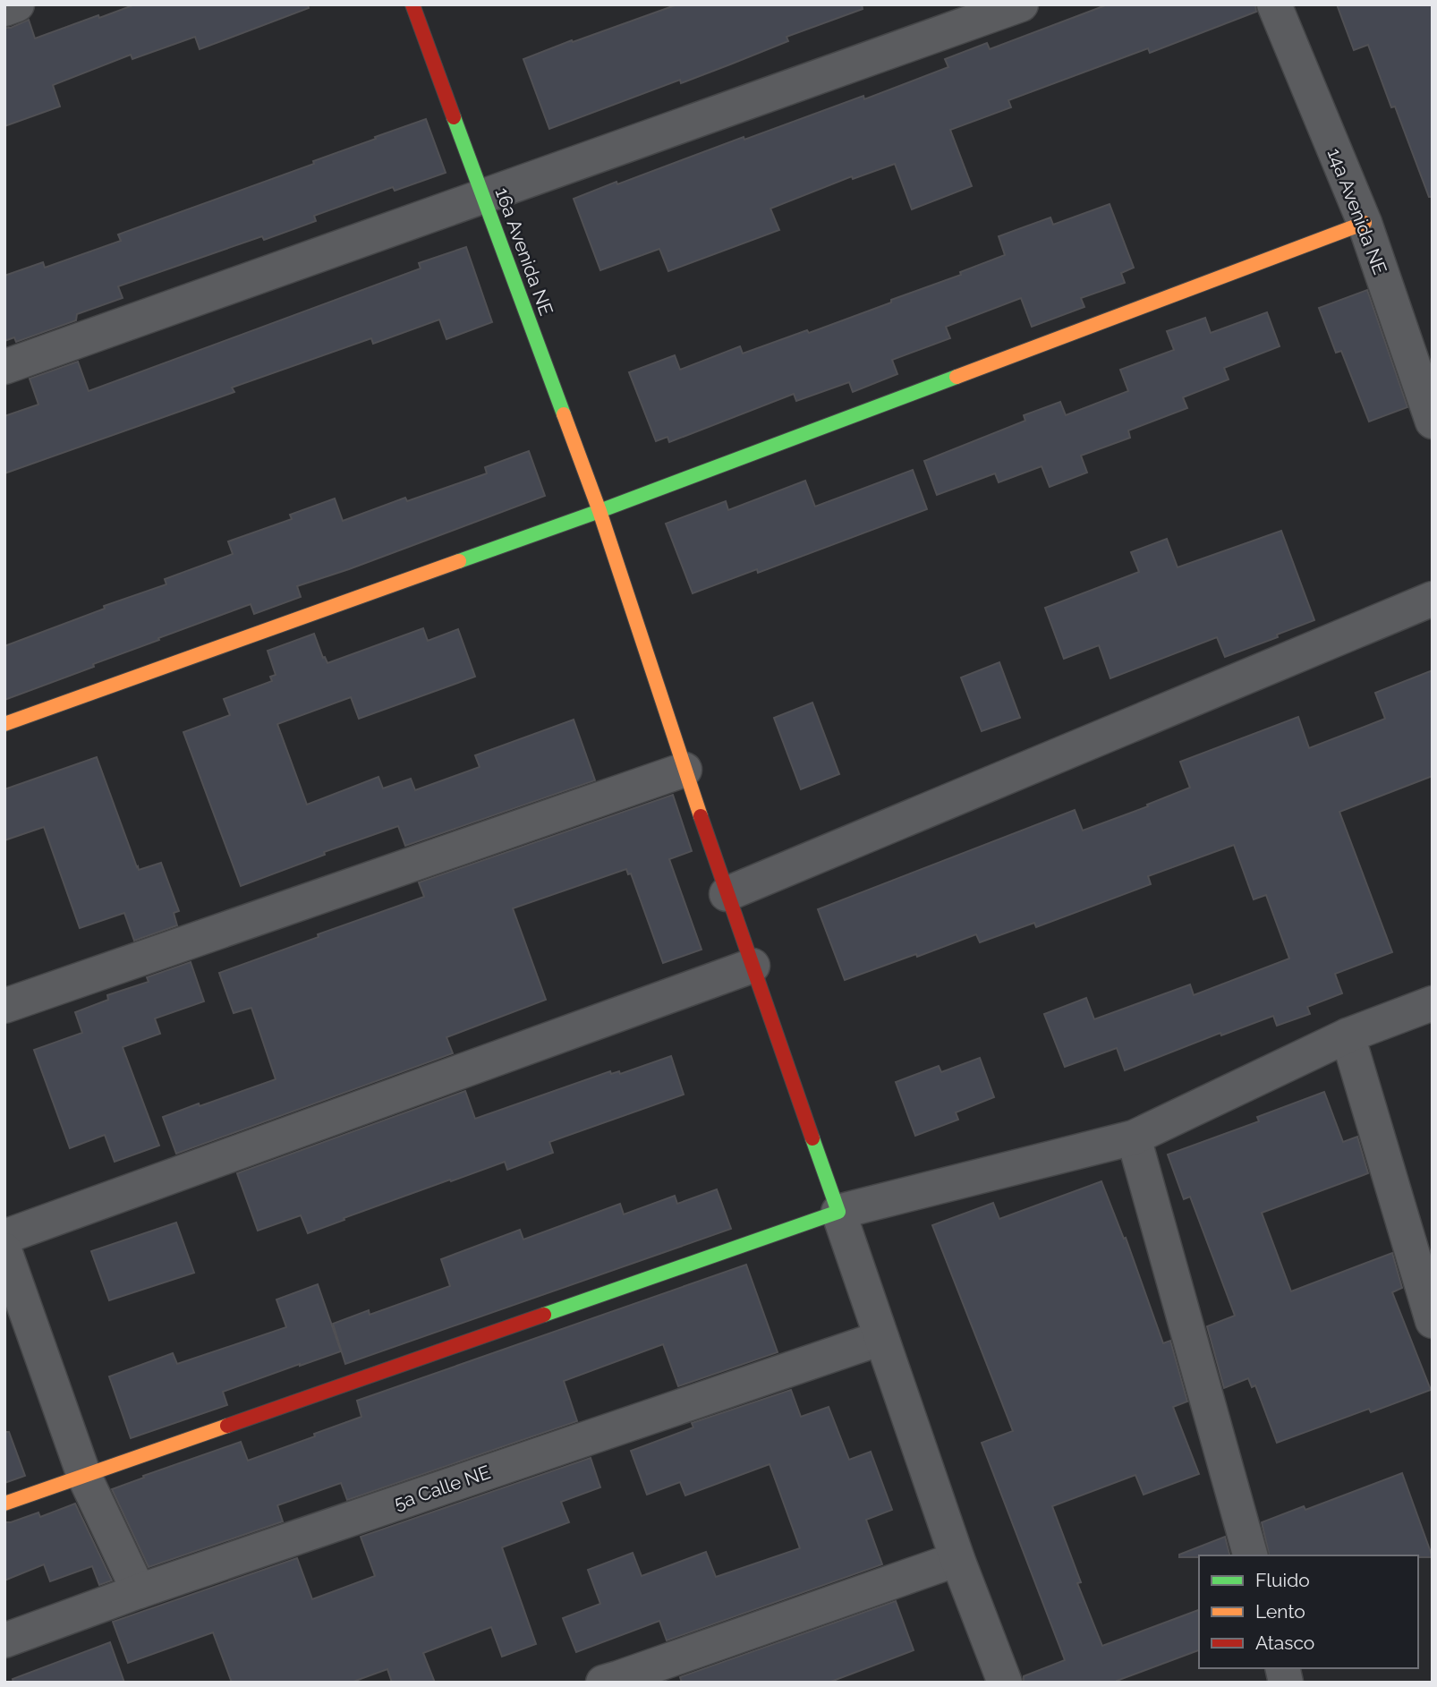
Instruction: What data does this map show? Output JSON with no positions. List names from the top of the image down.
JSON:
{
  "streets": {
    "street": ["14a Avenida NE", "16a Avenida NE", "5a Calle NE"]
  },
  "legend": ["Fluido", "Lento", "Atasco"]
}
